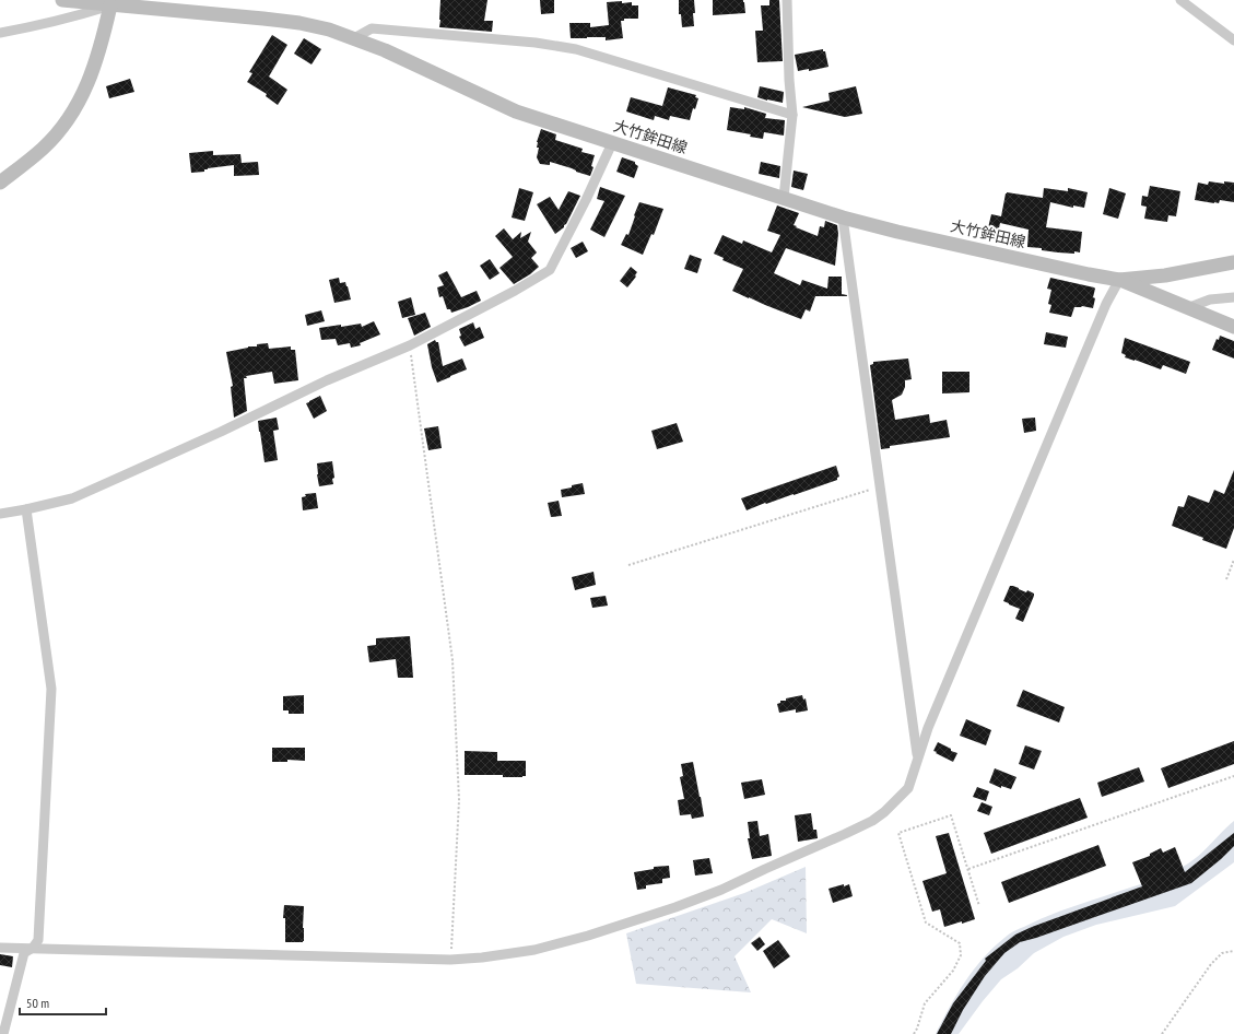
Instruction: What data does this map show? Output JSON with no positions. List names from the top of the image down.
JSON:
{
  "streets": {
    "main road": ["大竹鉾田線"]
  },
  "scale_bar": "50 m"
}
